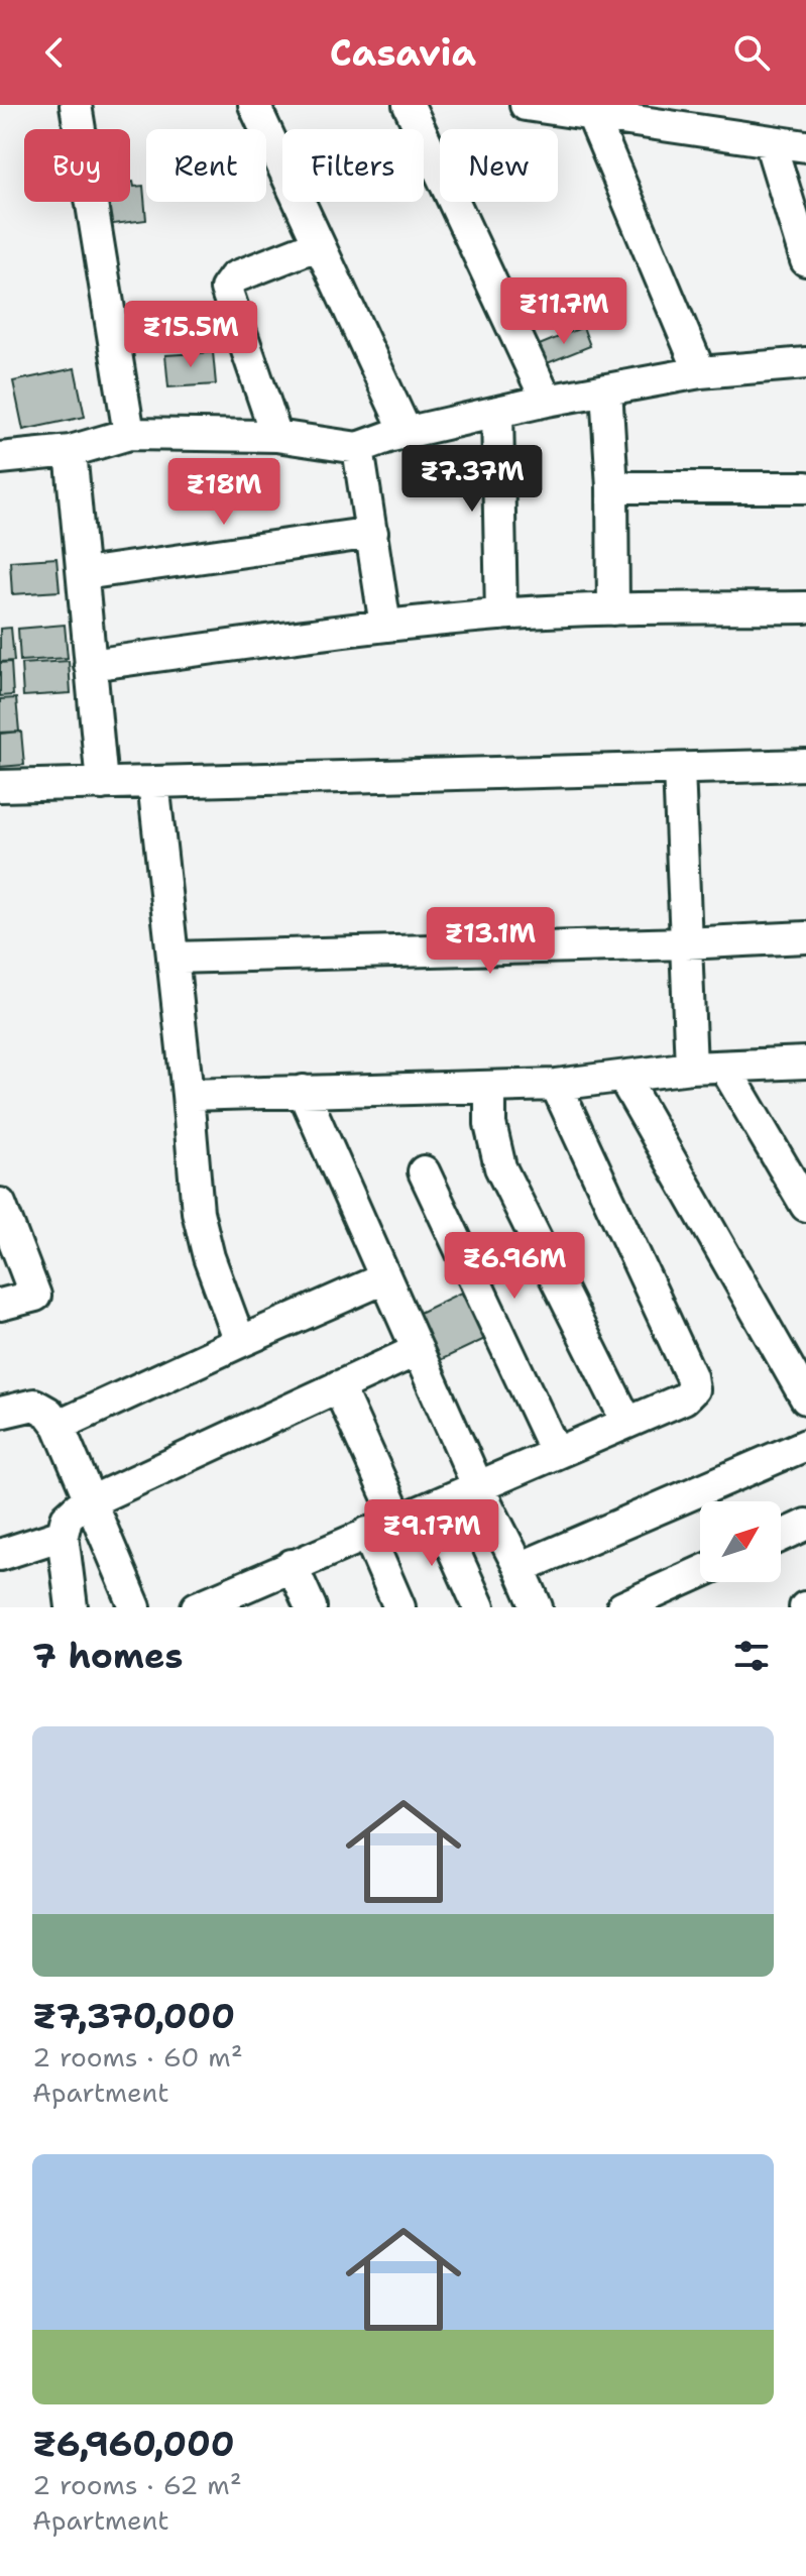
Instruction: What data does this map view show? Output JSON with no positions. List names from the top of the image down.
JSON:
{
  "north": "top right",
  "page": {
    "header": "Casavia",
    "chip": [
      "Buy",
      "Rent",
      "Filters",
      "New"
    ],
    "price": [
      "₹11.7M",
      "₹15.5M",
      "₹7.37M",
      "₹18M",
      "₹13.1M",
      "₹6.96M",
      "₹9.17M"
    ],
    "heading": "7 homes",
    "list": [
      {
        "name": "₹7,370,000",
        "note": "2 rooms · 60 m² · Apartment"
      },
      {
        "name": "₹6,960,000",
        "note": "2 rooms · 62 m² · Apartment"
      }
    ]
  }
}
